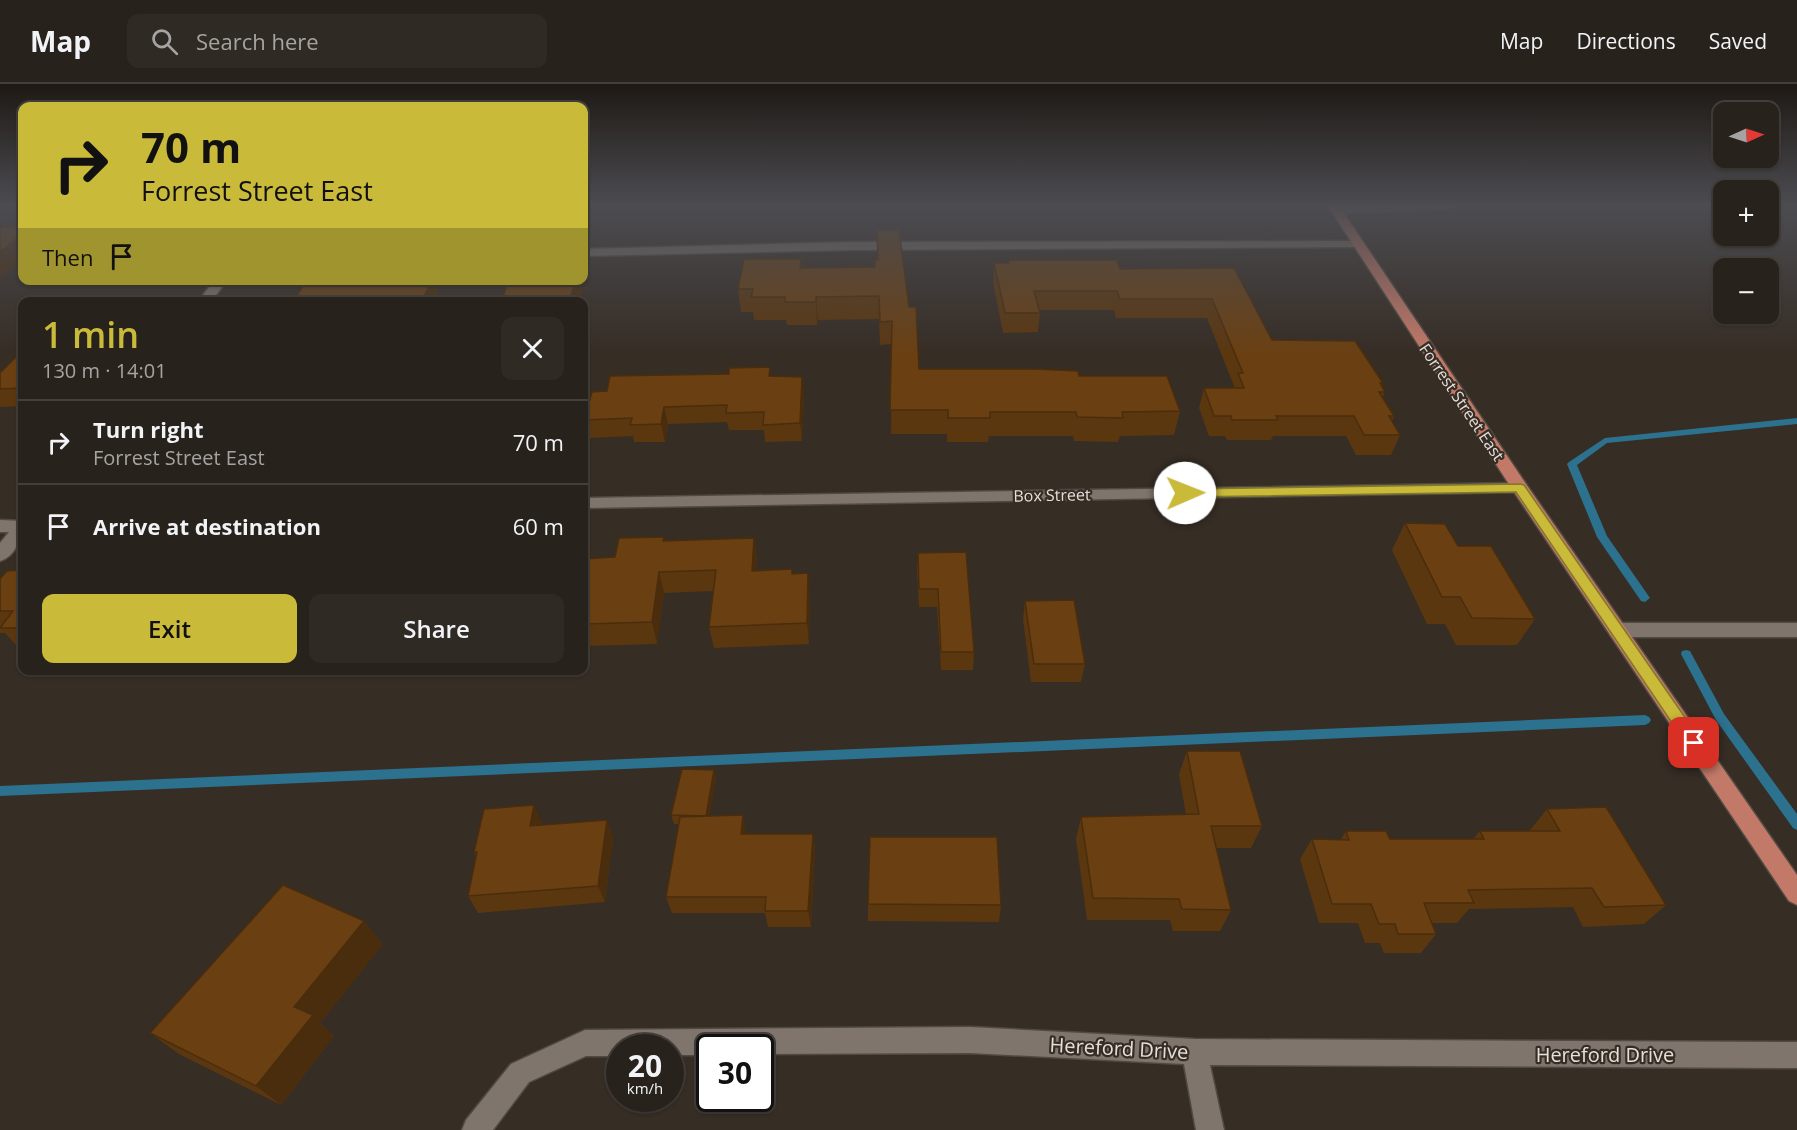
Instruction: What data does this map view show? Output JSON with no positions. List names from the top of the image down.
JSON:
{
  "streets": {
    "main road": ["Forrest Street East"],
    "street": ["Box Street", "Hereford Drive"]
  },
  "crossings": [
    ["Forrest Street East", "Box Street"]
  ],
  "north": "right",
  "page": {
    "header": "Map",
    "search": "Search here",
    "nav": ["Map", "Directions", "Saved"],
    "map_buttons": ["+", "−"],
    "turn": ["70 m", "Forrest Street East"],
    "then": "Then",
    "heading": ["1 min", "130 m · 14:01"],
    "list": [
      {
        "name": "Turn right",
        "note": "Forrest Street East",
        "value": "70 m"
      },
      {
        "name": "Arrive at destination",
        "value": "60 m"
      }
    ],
    "buttons": ["Exit", "Share"],
    "speed": "20 km/h",
    "limit": "30"
  }
}
